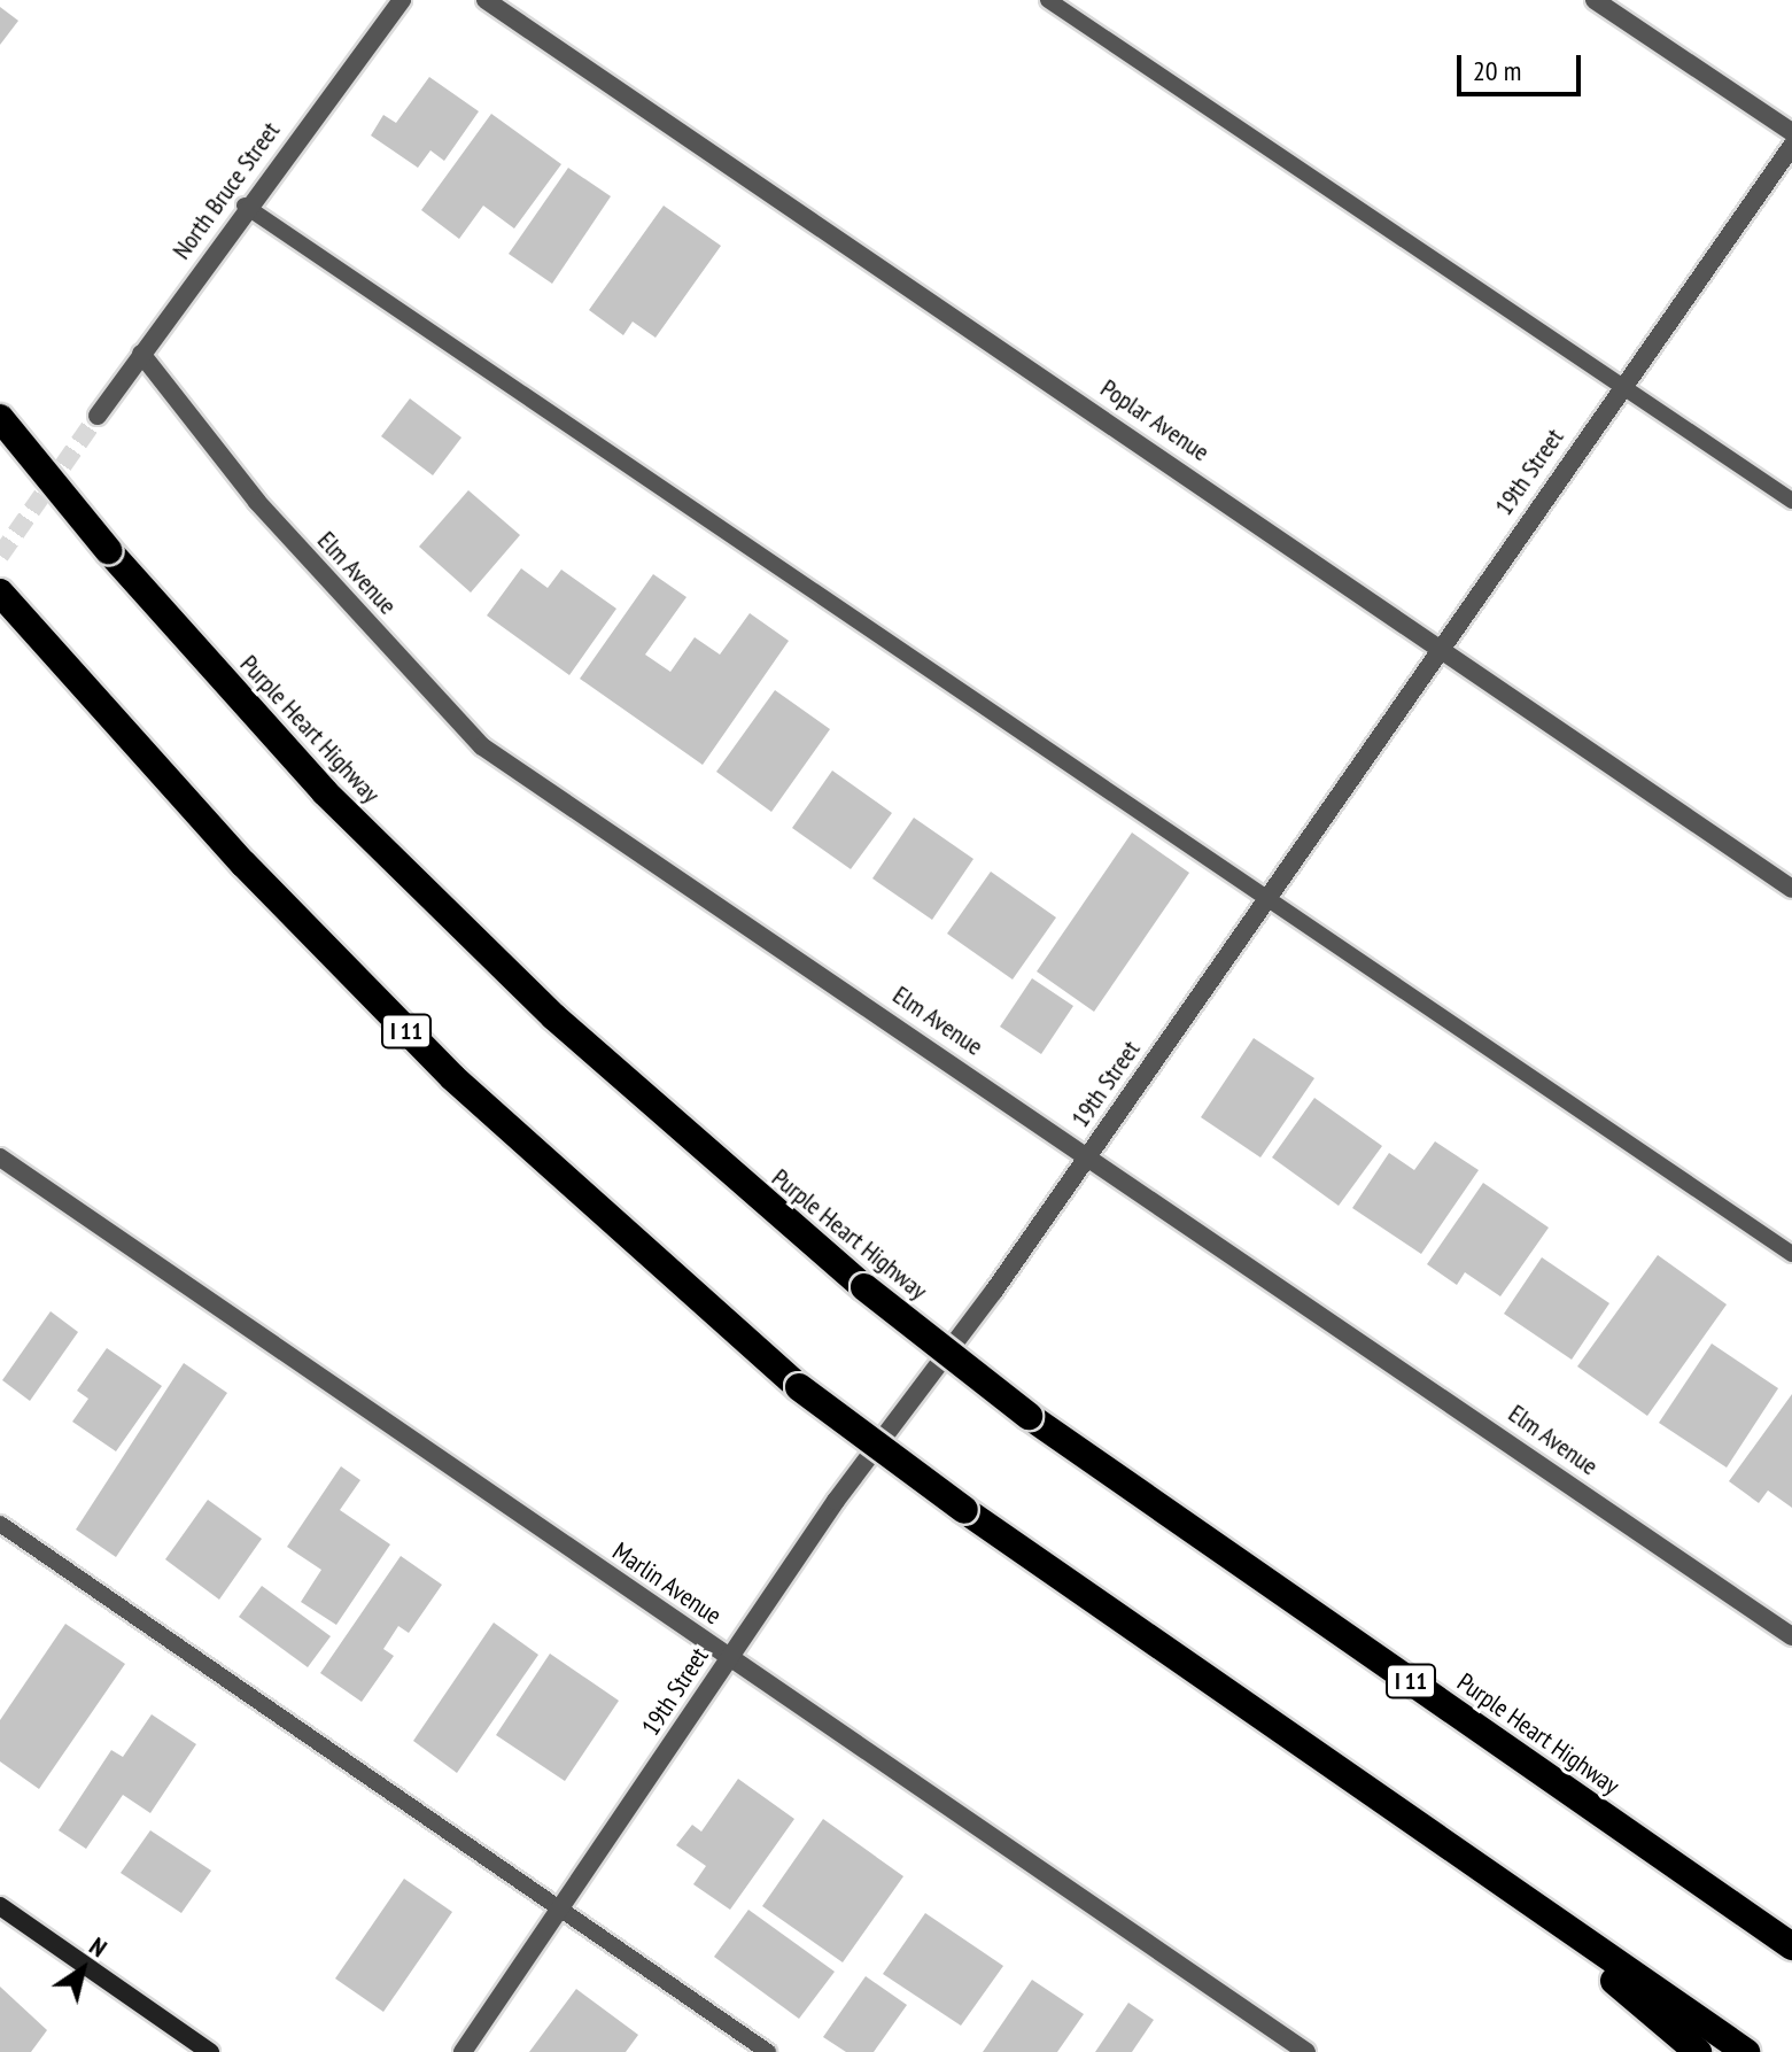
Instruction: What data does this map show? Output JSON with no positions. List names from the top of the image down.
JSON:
{
  "streets": {
    "highway": ["Purple Heart Highway", "I 11"],
    "street": [
      "North Bruce Street",
      "Poplar Avenue",
      "19th Street",
      "Elm Avenue",
      "Marlin Avenue"
    ]
  },
  "crossings": [
    ["North Bruce Street", "Elm Avenue"],
    ["Poplar Avenue", "19th Street"],
    ["19th Street", "Elm Avenue"],
    ["19th Street", "Marlin Avenue"]
  ],
  "scale_bar": "20 m",
  "north": "top right"
}
